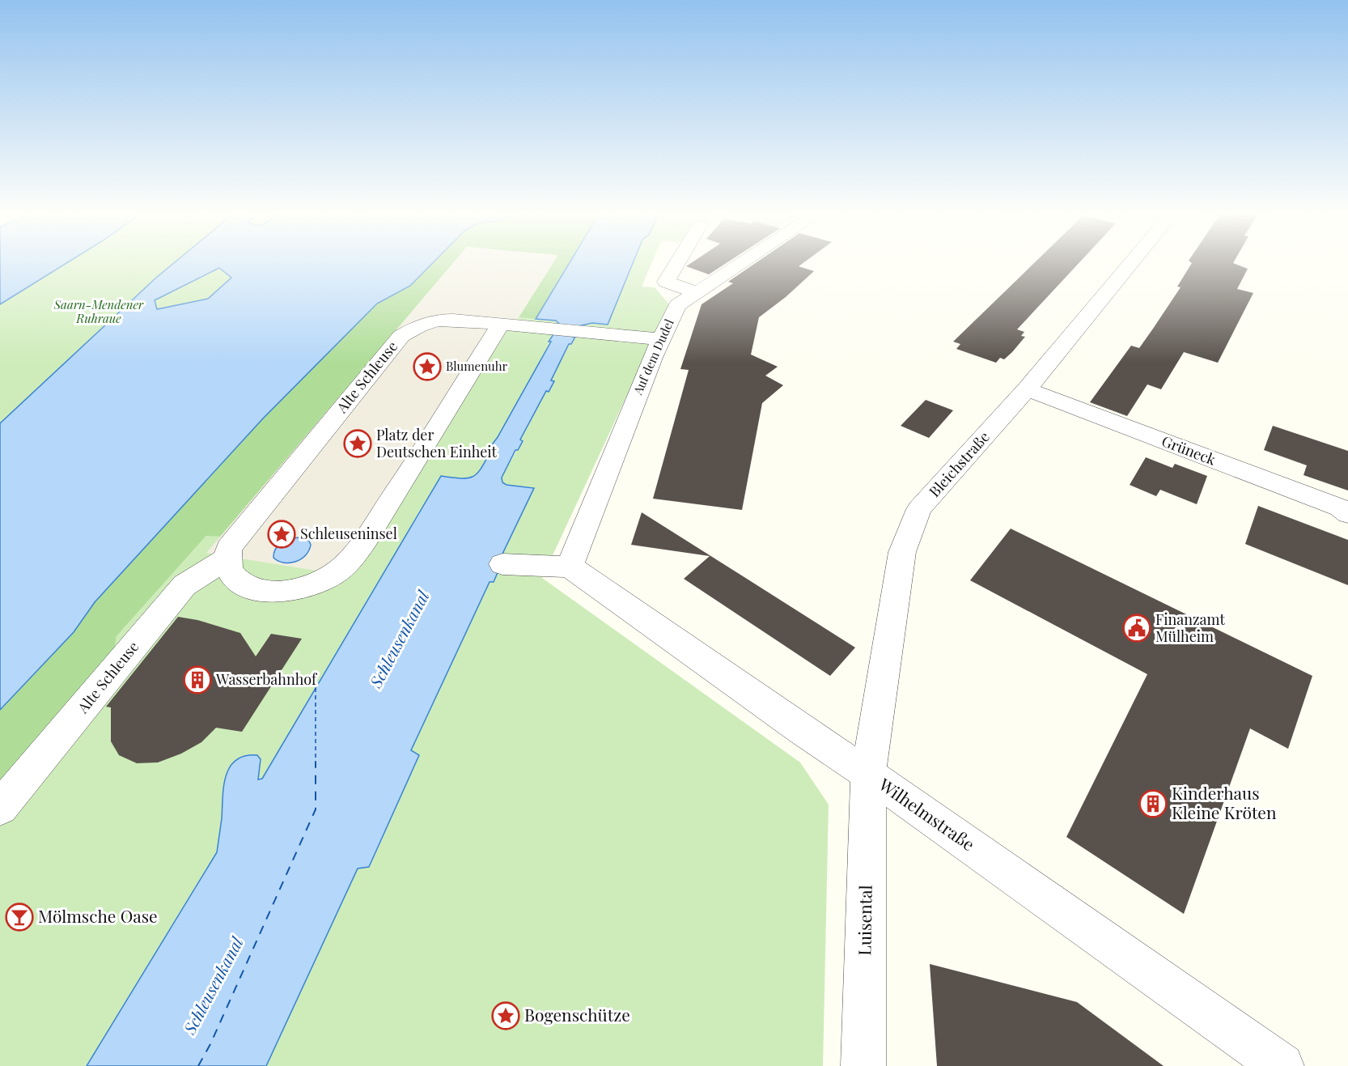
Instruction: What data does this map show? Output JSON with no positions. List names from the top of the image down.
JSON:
{
  "streets": {
    "street": [
      "Auf dem Dudel",
      "Alte Schleuse",
      "Grüneck",
      "Bleichstraße",
      "Wilhelmstraße",
      "Luisental"
    ]
  },
  "crossings": [
    ["Auf dem Dudel", "Alte Schleuse"],
    ["Auf dem Dudel", "Wilhelmstraße"],
    ["Grüneck", "Bleichstraße"],
    ["Bleichstraße", "Wilhelmstraße"],
    ["Bleichstraße", "Luisental"],
    ["Wilhelmstraße", "Luisental"]
  ],
  "water": ["Schleusenkanal"],
  "parks": ["Saarn-Mendener Ruhraue"],
  "places": {
    "place": [
      "Blumenuhr",
      "Platz der Deutschen Einheit",
      "Schleuseninsel",
      "Bogenschütze"
    ],
    "public building": ["Finanzamt Mülheim"],
    "building": ["Wasserbahnhof", "Kinderhaus Kleine Kröten"],
    "bar": ["Mölmsche Oase"]
  }
}
